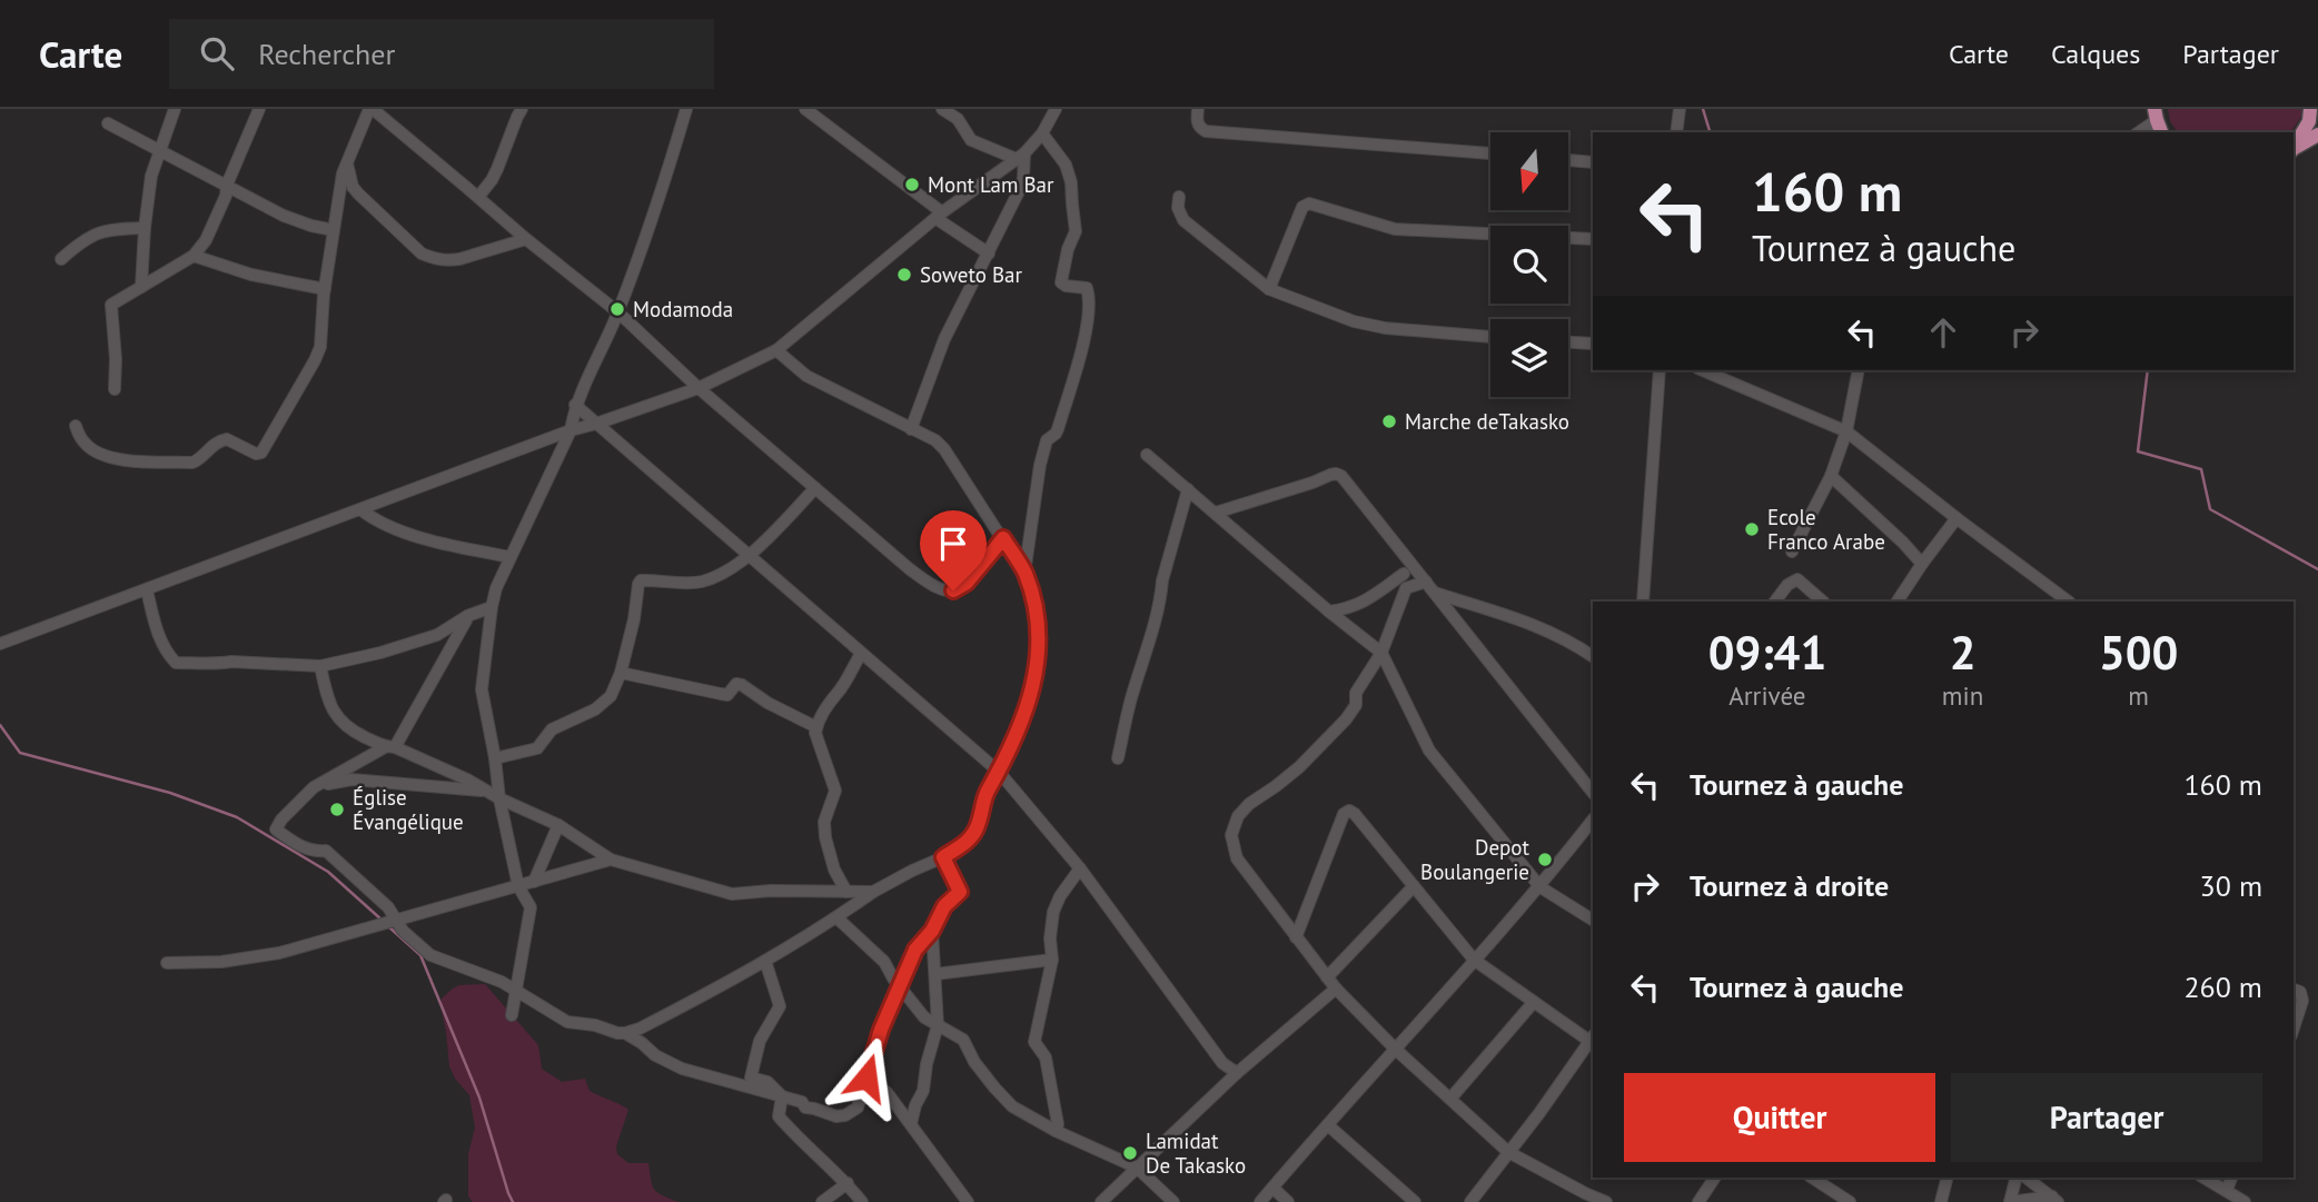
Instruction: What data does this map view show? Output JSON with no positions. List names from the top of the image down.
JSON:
{
  "places": [
    "Mont Lam Bar",
    "Soweto Bar",
    "Modamoda",
    "Marche deTakasko",
    "Ecole Franco Arabe",
    "Église Évangélique",
    "Depot Boulangerie",
    "Lamidat De Takasko"
  ],
  "north": "bottom",
  "page": {
    "header": "Carte",
    "search": "Rechercher",
    "nav": ["Carte", "Calques", "Partager"],
    "turn": ["160 m", "Tournez à gauche"],
    "eta": [
      "09:41",
      "Arrivée",
      "2",
      "min",
      "500",
      "m"
    ],
    "list": [
      {
        "name": "Tournez à gauche",
        "value": "160 m"
      },
      {
        "name": "Tournez à droite",
        "value": "30 m"
      },
      {
        "name": "Tournez à gauche",
        "value": "260 m"
      }
    ],
    "buttons": ["Quitter", "Partager"]
  }
}
